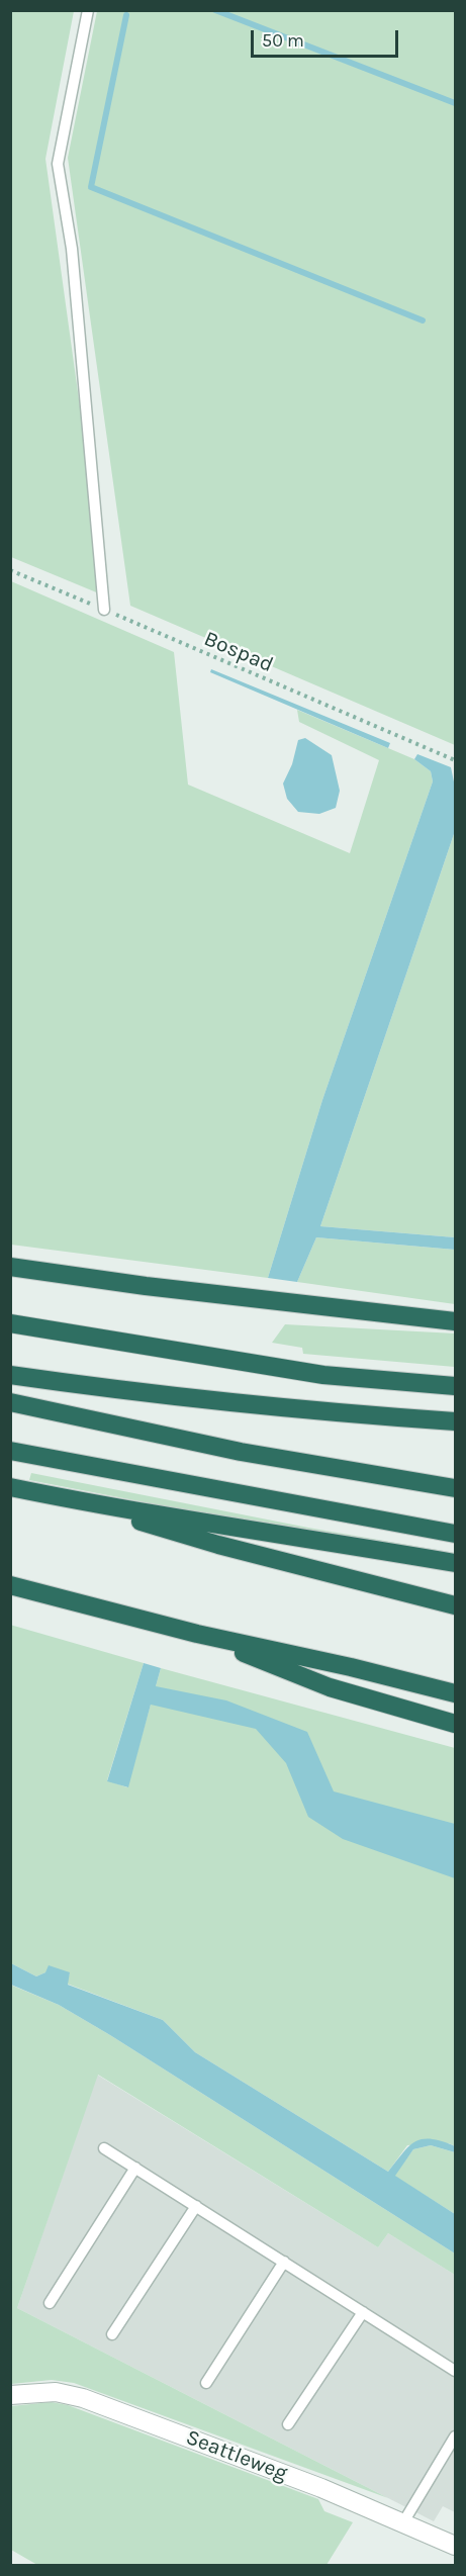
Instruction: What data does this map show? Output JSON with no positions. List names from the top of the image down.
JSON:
{
  "streets": {
    "street": ["Seattleweg"],
    "path": ["Bospad"]
  },
  "scale_bar": "50 m"
}
